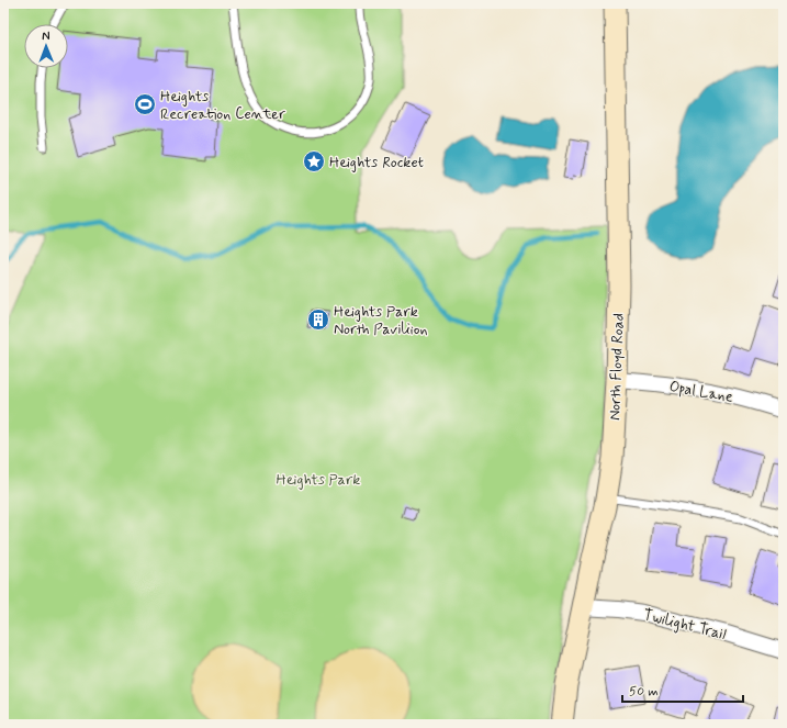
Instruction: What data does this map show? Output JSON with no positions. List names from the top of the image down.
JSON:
{
  "streets": {
    "street": ["North Floyd Road", "Opal Lane", "Twilight Trail"]
  },
  "crossings": [
    ["North Floyd Road", "Opal Lane"],
    ["North Floyd Road", "Twilight Trail"]
  ],
  "parks": ["Heights Park"],
  "places": {
    "sports": ["Heights Recreation Center"],
    "place": ["Heights Rocket"],
    "building": ["Heights Park North Paviliion"]
  },
  "scale_bar": "50 m",
  "north": "top"
}
